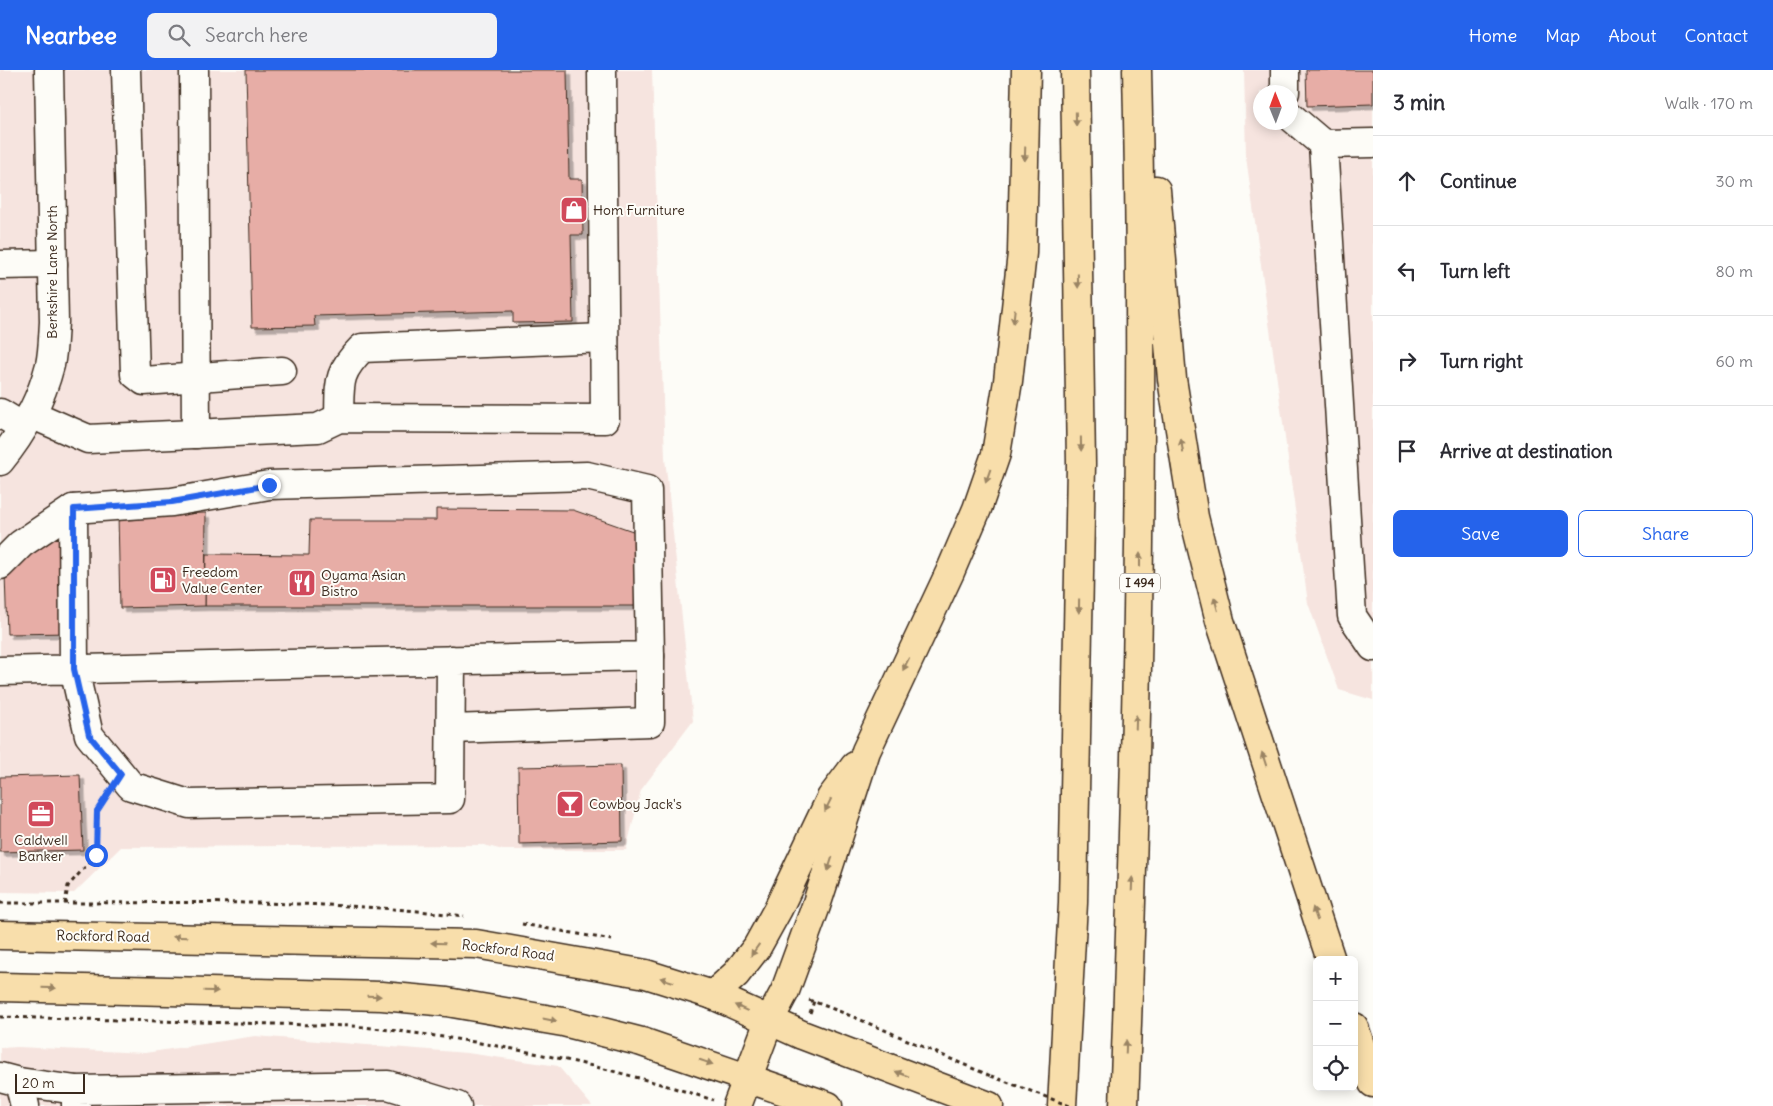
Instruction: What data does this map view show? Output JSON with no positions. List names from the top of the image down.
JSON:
{
  "streets": {
    "main road": ["I 494", "Rockford Road"],
    "street": ["Berkshire Lane North"]
  },
  "places": {
    "shop": ["Hom Furniture"],
    "fuel station": ["Freedom Value Center"],
    "restaurant": ["Oyama Asian Bistro"],
    "bar": ["Cowboy Jack's"],
    "office": ["Caldwell Banker"]
  },
  "scale_bar": "20 m",
  "north": "top",
  "page": {
    "header": "Nearbee",
    "search": "Search here",
    "nav": [
      "Home",
      "Map",
      "About",
      "Contact"
    ],
    "heading": ["3 min", "Walk · 170 m"],
    "list": [
      ["Continue", "30 m"],
      ["Turn left", "80 m"],
      ["Turn right", "60 m"],
      "Arrive at destination"
    ],
    "buttons": ["Save", "Share"],
    "map_buttons": ["+", "−"],
    "scale": "20 m"
  }
}
